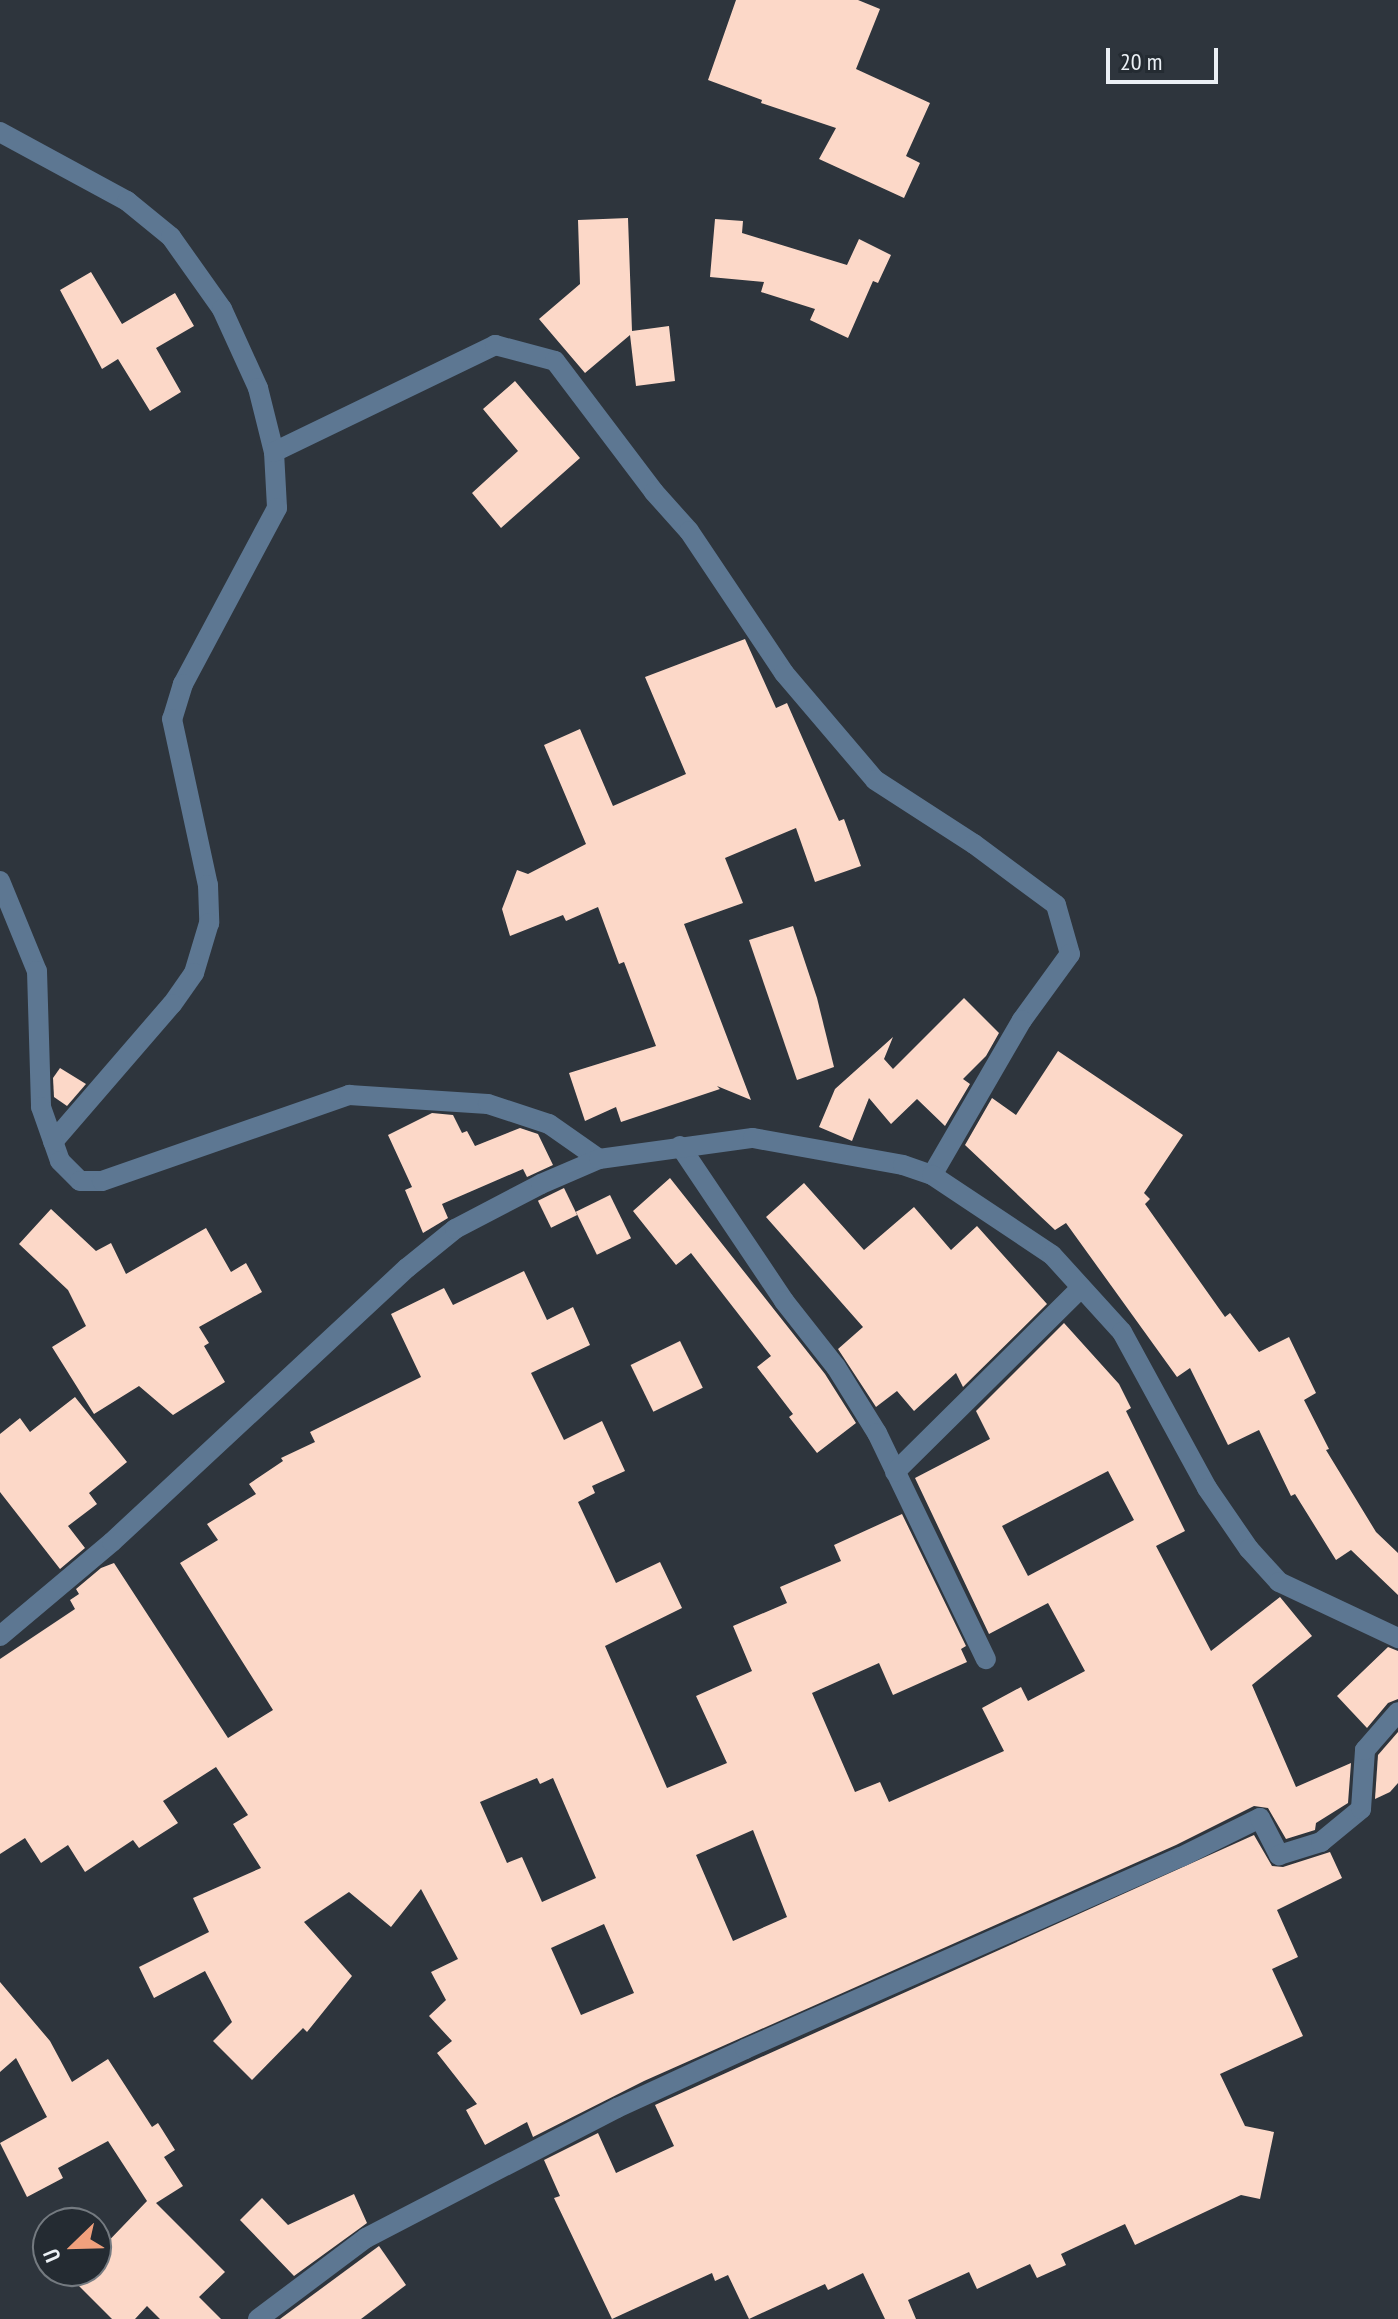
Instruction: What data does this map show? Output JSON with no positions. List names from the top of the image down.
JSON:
{
  "scale_bar": "20 m",
  "north": "bottom left"
}
